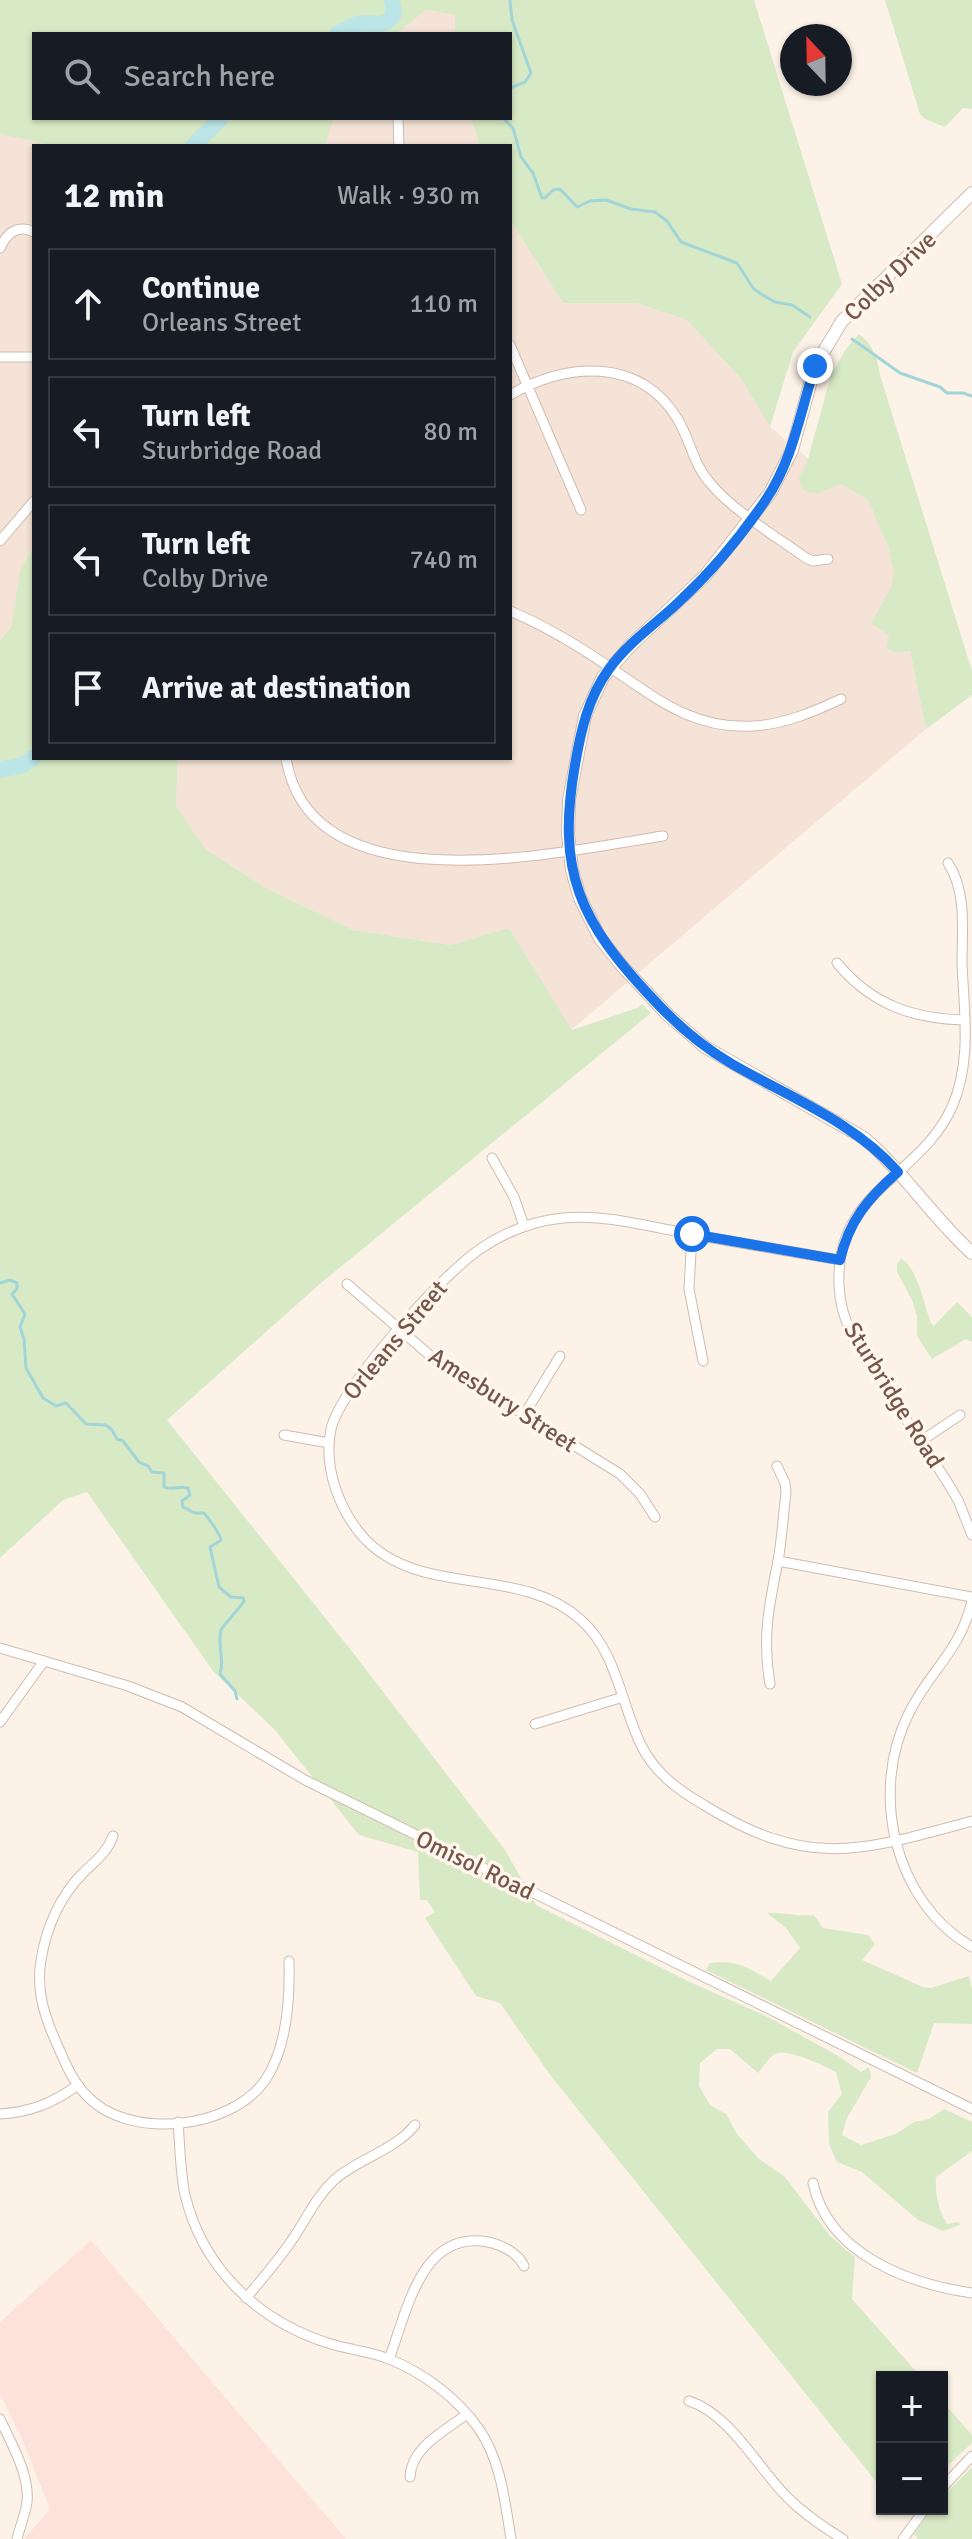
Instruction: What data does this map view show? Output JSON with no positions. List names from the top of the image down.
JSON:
{
  "streets": {
    "street": [
      "Colby Drive",
      "Orleans Street",
      "Sturbridge Road",
      "Amesbury Street",
      "Omisol Road"
    ]
  },
  "crossings": [
    ["Colby Drive", "Sturbridge Road"],
    ["Orleans Street", "Sturbridge Road"],
    ["Orleans Street", "Amesbury Street"]
  ],
  "north": "top",
  "page": {
    "search": "Search here",
    "heading": ["12 min", "Walk · 930 m"],
    "list": [
      ["Continue", "Orleans Street", "110 m"],
      ["Turn left", "Sturbridge Road", "80 m"],
      ["Turn left", "Colby Drive", "740 m"],
      "Arrive at destination"
    ],
    "map_buttons": ["+", "−"]
  }
}
